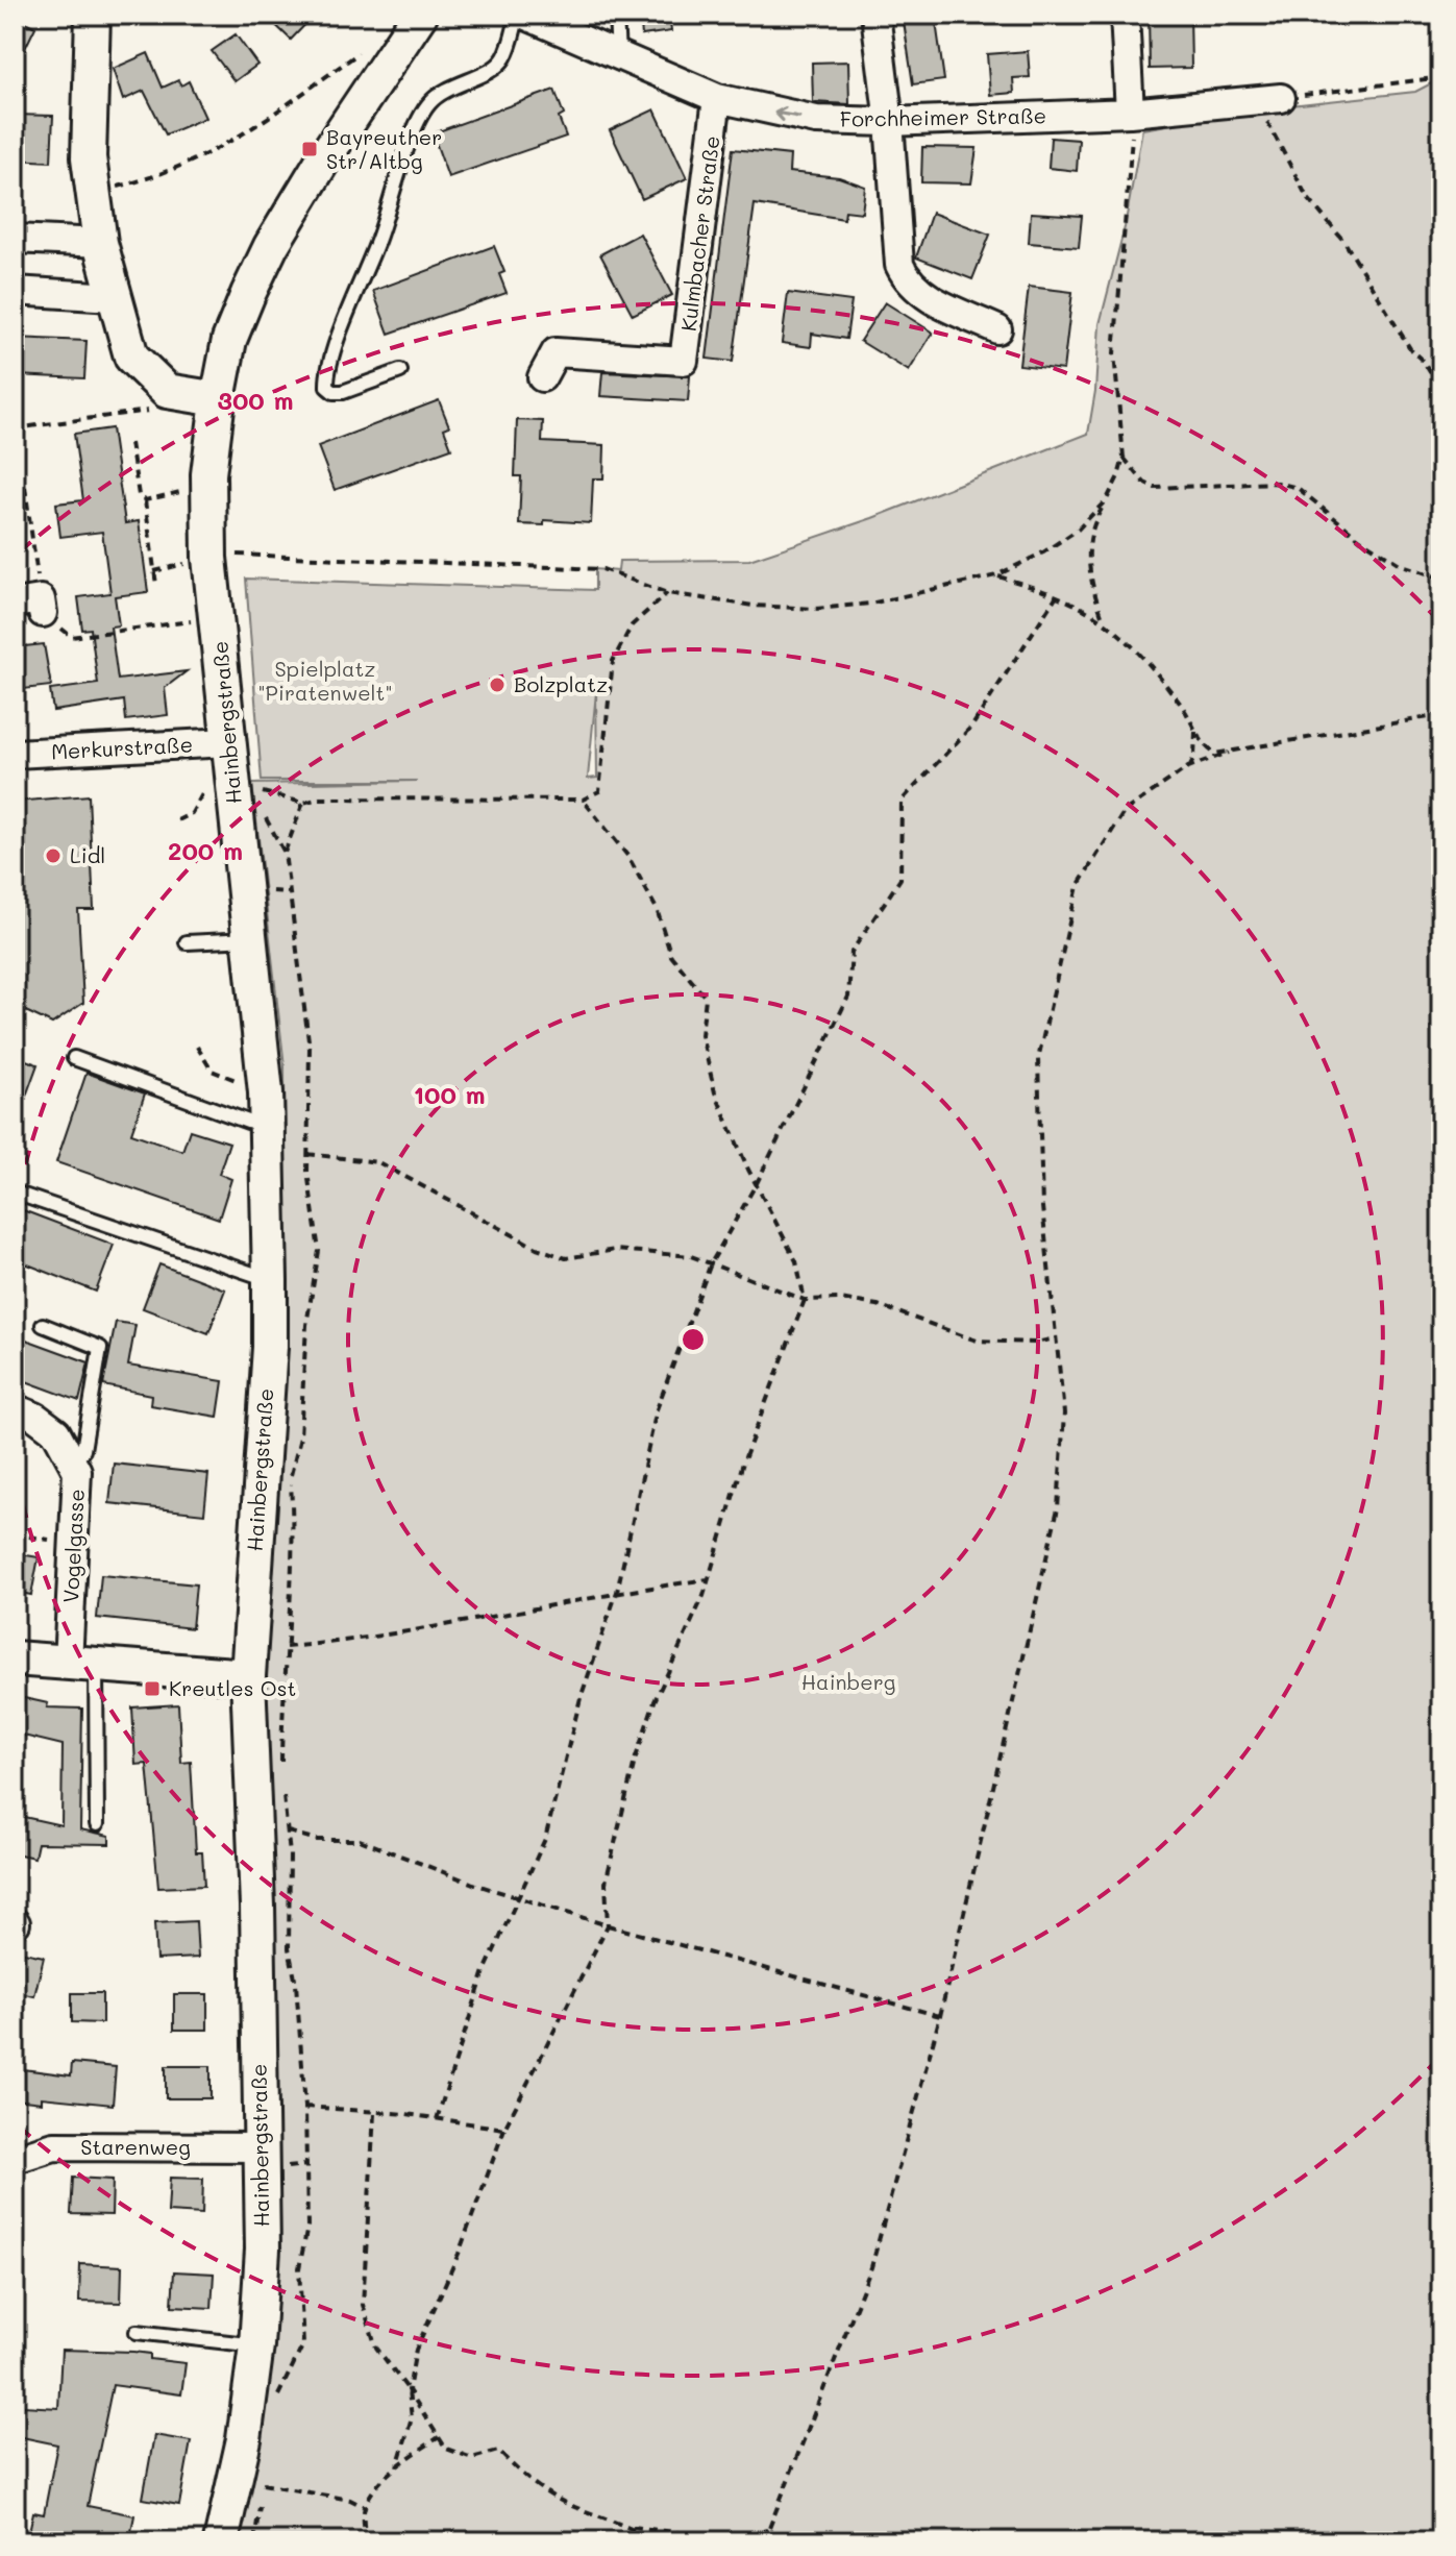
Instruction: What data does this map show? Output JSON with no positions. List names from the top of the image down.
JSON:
{
  "streets": {
    "street": [
      "Forchheimer Straße",
      "Kulmbacher Straße",
      "Hainbergstraße",
      "Merkurstraße",
      "Vogelgasse",
      "Starenweg"
    ]
  },
  "crossings": [
    ["Forchheimer Straße", "Kulmbacher Straße"],
    ["Hainbergstraße", "Merkurstraße"],
    ["Hainbergstraße", "Starenweg"]
  ],
  "parks": ["Spielplatz \"Piratenwelt\"", "Hainberg"],
  "places": {
    "transit": ["Bayreuther Str/Altbg", "Kreutles Ost"],
    "other": ["Bolzplatz", "Lidl"]
  },
  "rings": ["300 m", "200 m", "100 m"]
}
